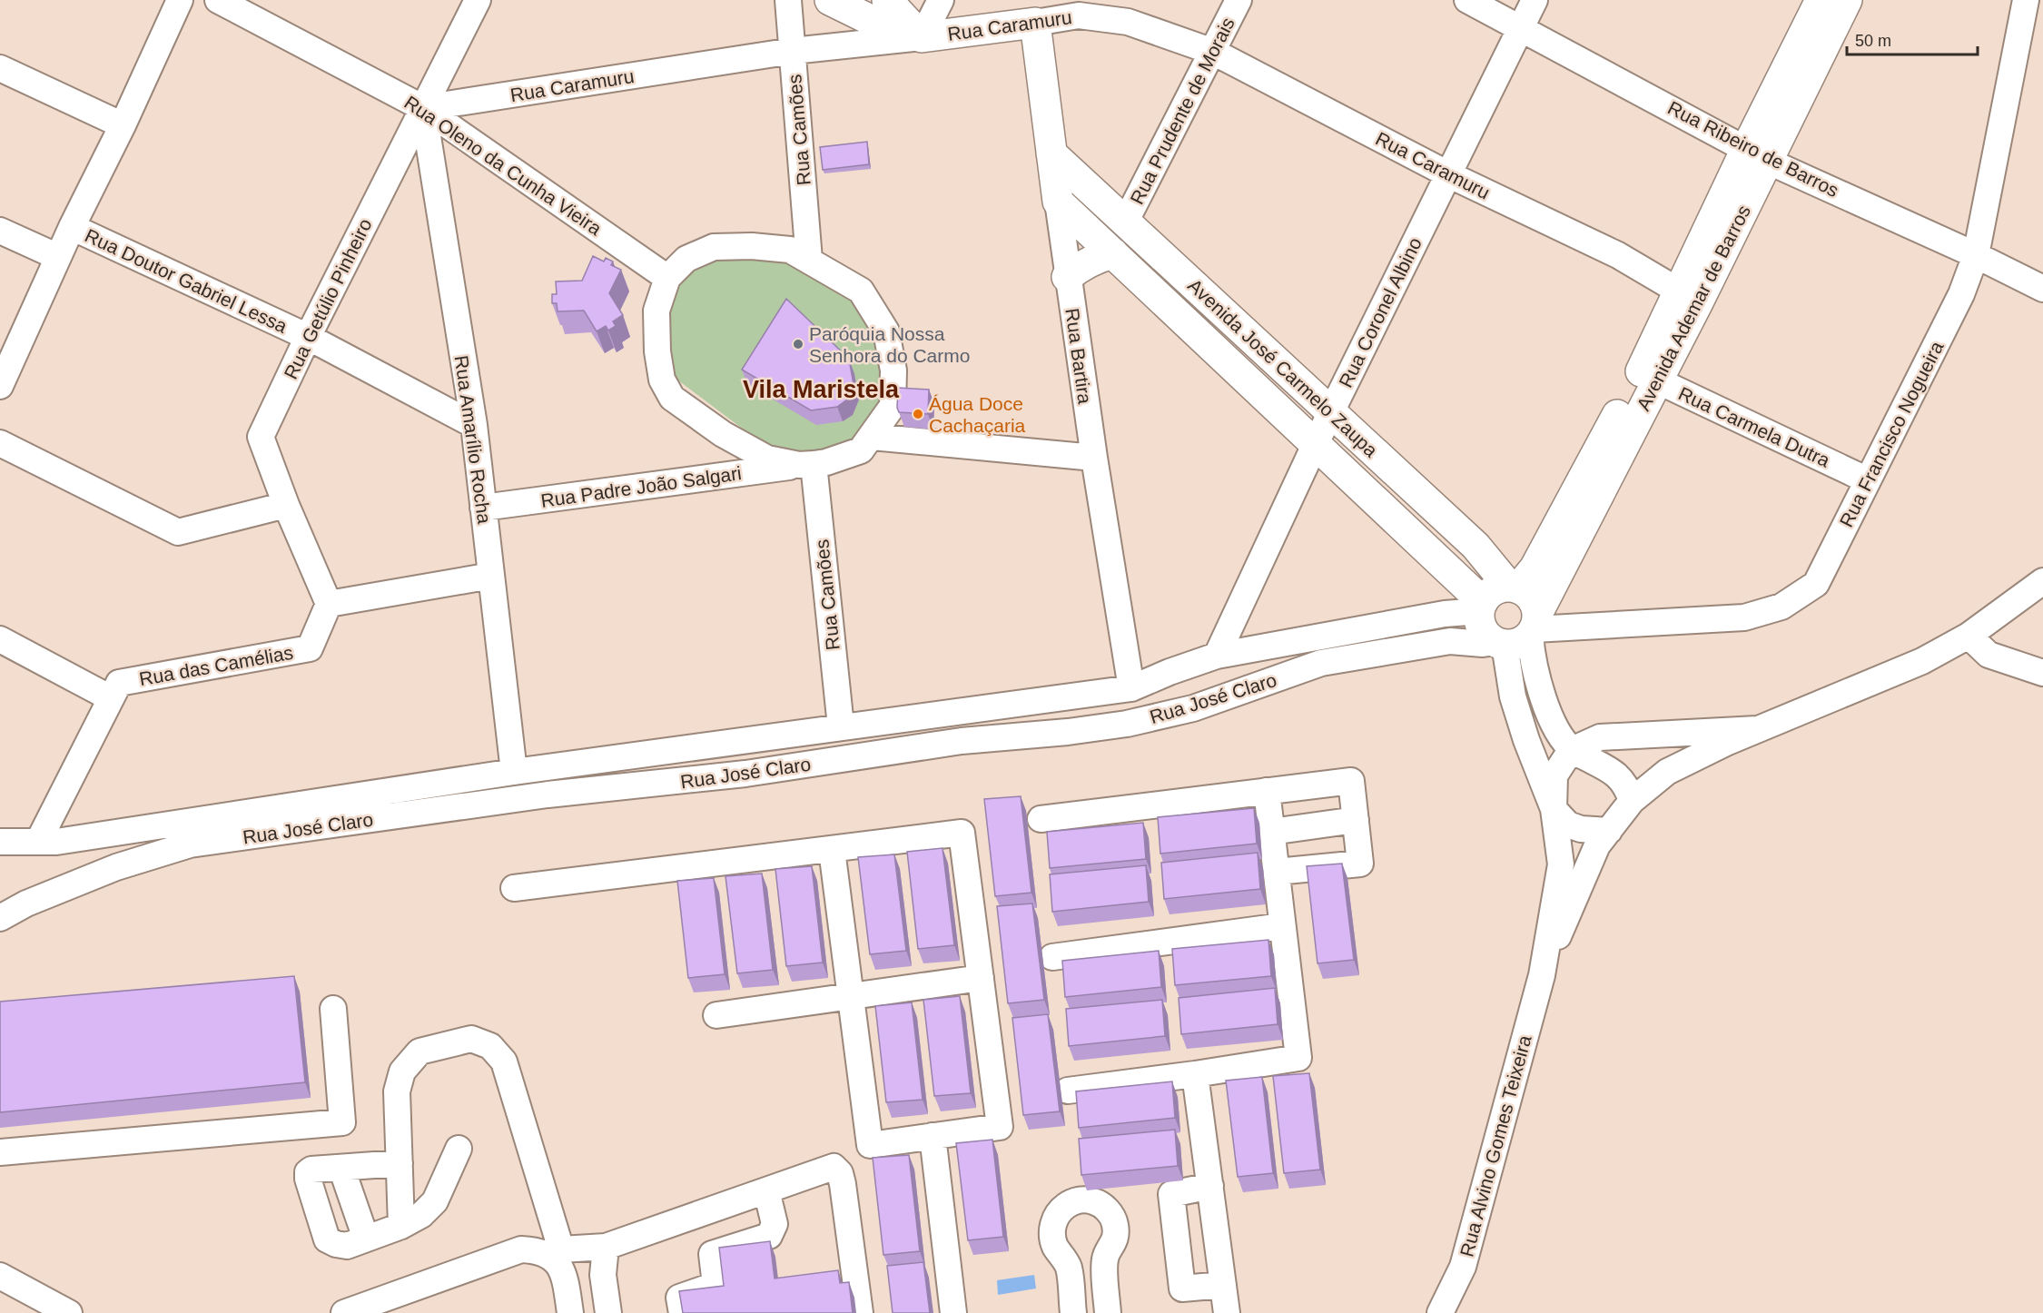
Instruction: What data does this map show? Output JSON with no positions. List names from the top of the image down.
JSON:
{
  "streets": {
    "main road": [
      "Rua Caramuru",
      "Avenida Ademar de Barros",
      "Rua Bartira",
      "Avenida José Carmelo Zaupa"
    ],
    "street": [
      "Rua Prudente de Morais",
      "Rua Camões",
      "Rua Ribeiro de Barros",
      "Rua Oleno da Cunha Vieira",
      "Rua Doutor Gabriel Lessa",
      "Rua Getúlio Pinheiro",
      "Rua Coronel Albino",
      "Rua Carmela Dutra",
      "Rua Francisco Nogueira",
      "Rua Amarílio Rocha",
      "Rua Padre João Salgari",
      "Rua das Camélias",
      "Rua José Claro",
      "Rua Alvino Gomes Teixeira"
    ]
  },
  "crossings": [
    ["Rua Caramuru", "Rua Prudente de Morais"],
    ["Rua Caramuru", "Rua Camões"],
    ["Rua Caramuru", "Rua Oleno da Cunha Vieira"],
    ["Rua Caramuru", "Rua Getúlio Pinheiro"],
    ["Rua Caramuru", "Avenida Ademar de Barros"],
    ["Rua Caramuru", "Rua Coronel Albino"],
    ["Rua Caramuru", "Rua Bartira"],
    ["Rua Caramuru", "Rua Amarílio Rocha"],
    ["Rua Prudente de Morais", "Avenida José Carmelo Zaupa"],
    ["Rua Camões", "Rua Padre João Salgari"],
    ["Rua Camões", "Rua José Claro"],
    ["Rua Ribeiro de Barros", "Avenida Ademar de Barros"],
    ["Rua Ribeiro de Barros", "Rua Coronel Albino"],
    ["Rua Ribeiro de Barros", "Rua Francisco Nogueira"],
    ["Rua Oleno da Cunha Vieira", "Rua Getúlio Pinheiro"],
    ["Rua Oleno da Cunha Vieira", "Rua Amarílio Rocha"],
    ["Rua Oleno da Cunha Vieira", "Rua Padre João Salgari"],
    ["Rua Doutor Gabriel Lessa", "Rua Getúlio Pinheiro"],
    ["Rua Doutor Gabriel Lessa", "Rua Amarílio Rocha"],
    ["Rua Getúlio Pinheiro", "Rua Amarílio Rocha"],
    ["Rua Getúlio Pinheiro", "Rua das Camélias"],
    ["Avenida Ademar de Barros", "Avenida José Carmelo Zaupa"],
    ["Avenida Ademar de Barros", "Rua Carmela Dutra"],
    ["Avenida Ademar de Barros", "Rua Francisco Nogueira"],
    ["Avenida Ademar de Barros", "Rua José Claro"],
    ["Rua Coronel Albino", "Avenida José Carmelo Zaupa"],
    ["Rua Coronel Albino", "Rua José Claro"],
    ["Rua Bartira", "Avenida José Carmelo Zaupa"],
    ["Rua Bartira", "Rua José Claro"],
    ["Avenida José Carmelo Zaupa", "Rua Francisco Nogueira"],
    ["Avenida José Carmelo Zaupa", "Rua José Claro"],
    ["Rua Carmela Dutra", "Rua Francisco Nogueira"],
    ["Rua Francisco Nogueira", "Rua José Claro"],
    ["Rua Amarílio Rocha", "Rua Padre João Salgari"],
    ["Rua Amarílio Rocha", "Rua José Claro"],
    ["Rua das Camélias", "Rua José Claro"]
  ],
  "districts": ["Vila Maristela"],
  "places": ["Paróquia Nossa Senhora do Carmo", "Água Doce Cachaçaria"],
  "scale_bar": "50 m"
}
